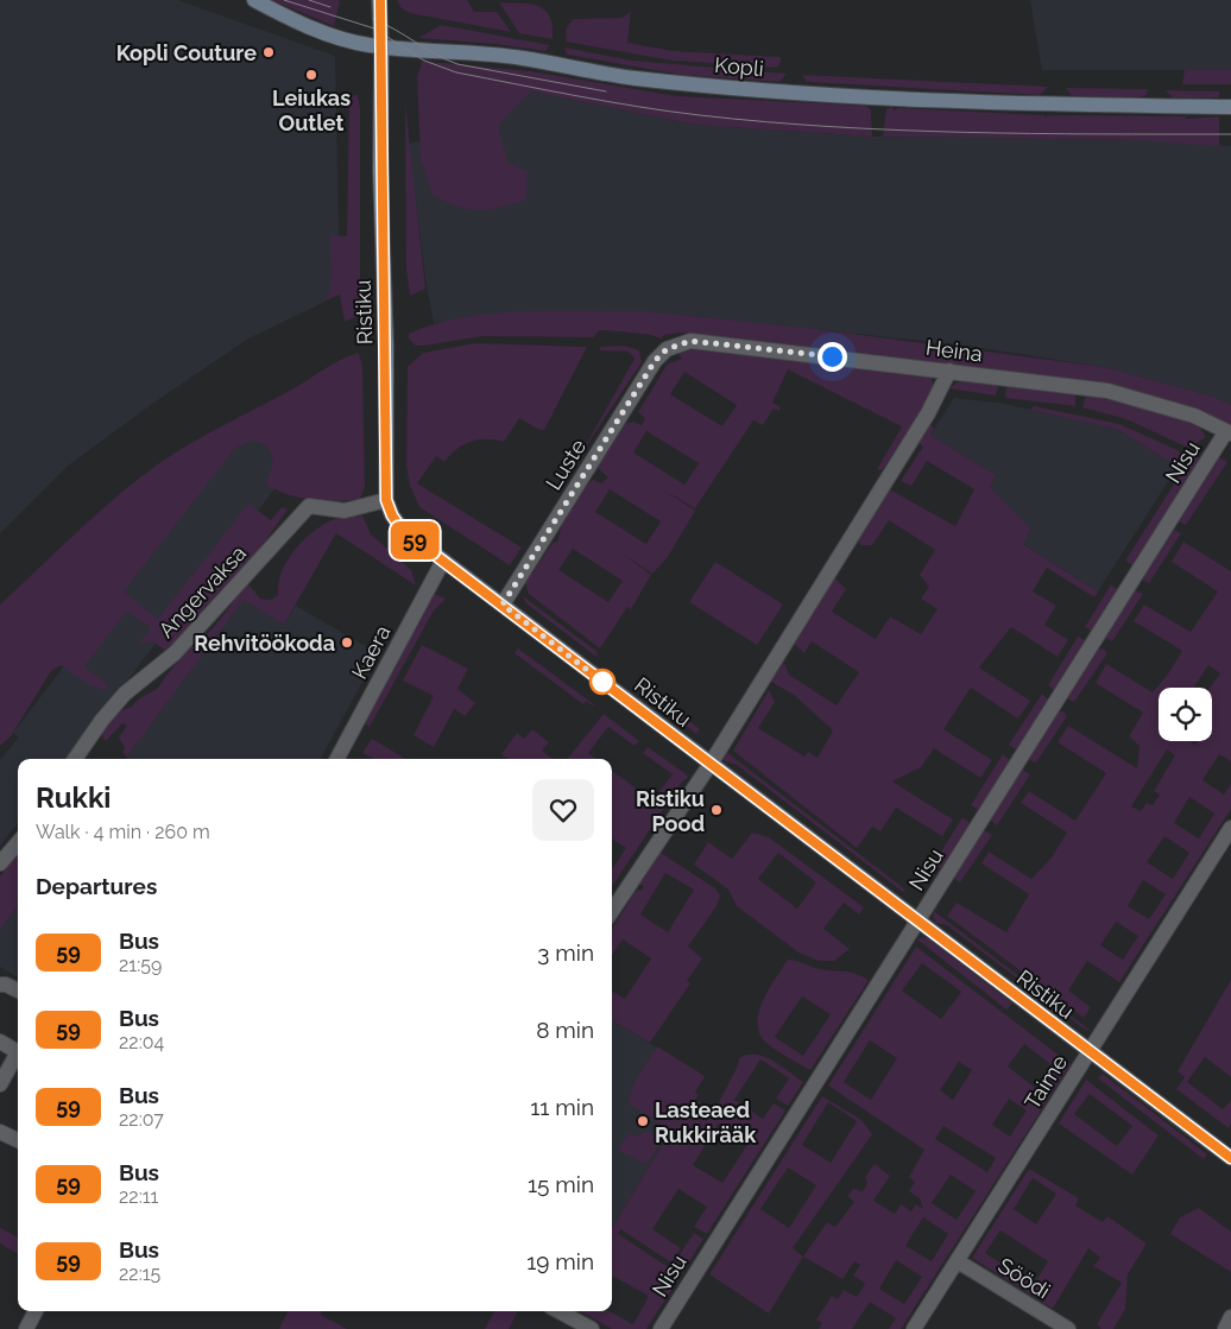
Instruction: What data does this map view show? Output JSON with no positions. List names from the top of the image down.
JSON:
{
  "streets": {
    "street": [
      "Kopli",
      "Ristiku",
      "Heina",
      "Nisu",
      "Luste",
      "Angervaksa",
      "Kaera",
      "Taime",
      "Söödi"
    ]
  },
  "crossings": [
    ["Kopli", "Ristiku"],
    ["Ristiku", "Nisu"],
    ["Ristiku", "Luste"],
    ["Ristiku", "Angervaksa"],
    ["Ristiku", "Kaera"],
    ["Ristiku", "Taime"],
    ["Heina", "Nisu"],
    ["Heina", "Luste"],
    ["Taime", "Söödi"]
  ],
  "places": [
    "Kopli Couture",
    "Leiukas Outlet",
    "Rehvitöökoda",
    "Ristiku Pood",
    "Lasteaed Rukkirääk"
  ],
  "lines": ["bus line 59"],
  "page": {
    "on_map": "59",
    "heading": [
      ["Rukki", "Walk · 4 min · 260 m"],
      "Departures"
    ],
    "list": [
      {
        "mark": "59",
        "name": "Bus",
        "note": "21:59",
        "value": "3 min"
      },
      {
        "mark": "59",
        "name": "Bus",
        "note": "22:04",
        "value": "8 min"
      },
      {
        "mark": "59",
        "name": "Bus",
        "note": "22:07",
        "value": "11 min"
      },
      {
        "mark": "59",
        "name": "Bus",
        "note": "22:11",
        "value": "15 min"
      },
      {
        "mark": "59",
        "name": "Bus",
        "note": "22:15",
        "value": "19 min"
      }
    ]
  }
}
